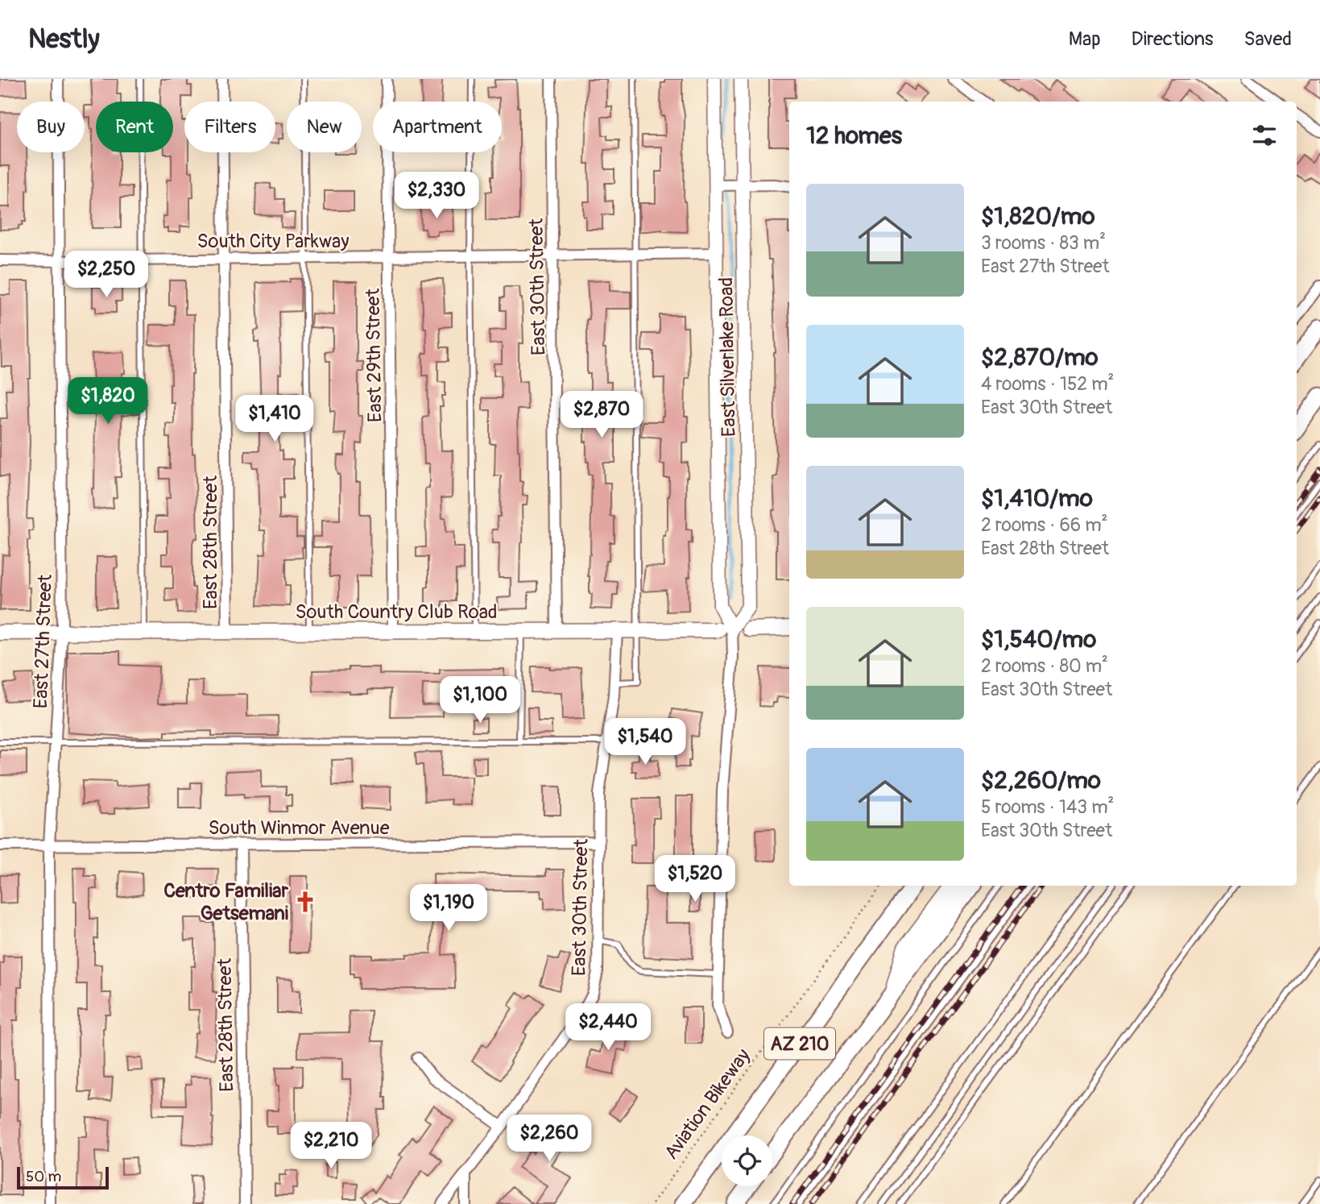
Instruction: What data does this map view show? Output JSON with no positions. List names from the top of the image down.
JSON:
{
  "streets": {
    "main road": ["South Country Club Road", "AZ 210"],
    "street": [
      "South City Parkway",
      "East 30th Street",
      "East 29th Street",
      "East Silverlake Road",
      "East 28th Street",
      "East 27th Street",
      "South Winmor Avenue"
    ],
    "path": ["Aviation Bikeway"]
  },
  "crossings": [
    ["South City Parkway", "East 30th Street"],
    ["South City Parkway", "East 29th Street"],
    ["South City Parkway", "East Silverlake Road"],
    ["South City Parkway", "East 28th Street"],
    ["South City Parkway", "East 27th Street"],
    ["East 30th Street", "South Country Club Road"],
    ["East 30th Street", "South Winmor Avenue"],
    ["East 29th Street", "South Country Club Road"],
    ["East Silverlake Road", "South Country Club Road"],
    ["East 28th Street", "South Country Club Road"],
    ["East 28th Street", "South Winmor Avenue"],
    ["South Country Club Road", "East 27th Street"],
    ["East 27th Street", "South Winmor Avenue"]
  ],
  "places": {
    "church": ["Centro Familiar Getsemani"]
  },
  "scale_bar": "50 m",
  "page": {
    "header": "Nestly",
    "nav": ["Map", "Directions", "Saved"],
    "chip": [
      "Buy",
      "Rent",
      "Filters",
      "New",
      "Apartment"
    ],
    "heading": "12 homes",
    "list": [
      {
        "name": "$1,820/mo",
        "note": "3 rooms · 83 m² · East 27th Street"
      },
      {
        "name": "$2,870/mo",
        "note": "4 rooms · 152 m² · East 30th Street"
      },
      {
        "name": "$1,410/mo",
        "note": "2 rooms · 66 m² · East 28th Street"
      },
      {
        "name": "$1,540/mo",
        "note": "2 rooms · 80 m² · East 30th Street"
      },
      {
        "name": "$2,260/mo",
        "note": "5 rooms · 143 m² · East 30th Street"
      }
    ],
    "price": [
      "$2,330",
      "$2,250",
      "$1,820",
      "$2,870",
      "$1,410",
      "$1,100",
      "$1,540",
      "$1,520",
      "$1,190",
      "$2,440",
      "$2,260",
      "$2,210"
    ],
    "scale": "50 m"
  }
}
